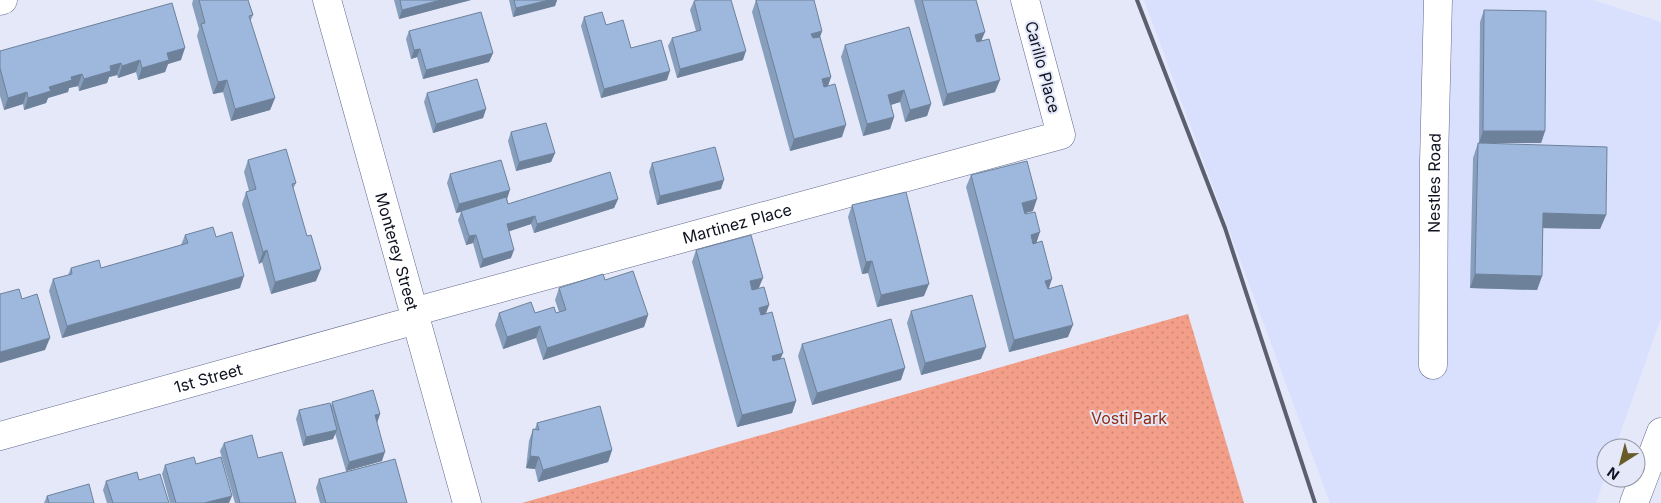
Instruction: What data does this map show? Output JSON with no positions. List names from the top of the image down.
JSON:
{
  "streets": {
    "street": [
      "Carillo Place",
      "Nestles Road",
      "Martinez Place",
      "Monterey Street",
      "1st Street"
    ]
  },
  "crossings": [
    ["Carillo Place", "Martinez Place"],
    ["Martinez Place", "Monterey Street"],
    ["Martinez Place", "1st Street"],
    ["Monterey Street", "1st Street"]
  ],
  "parks": ["Vosti Park"],
  "north": "bottom left"
}
